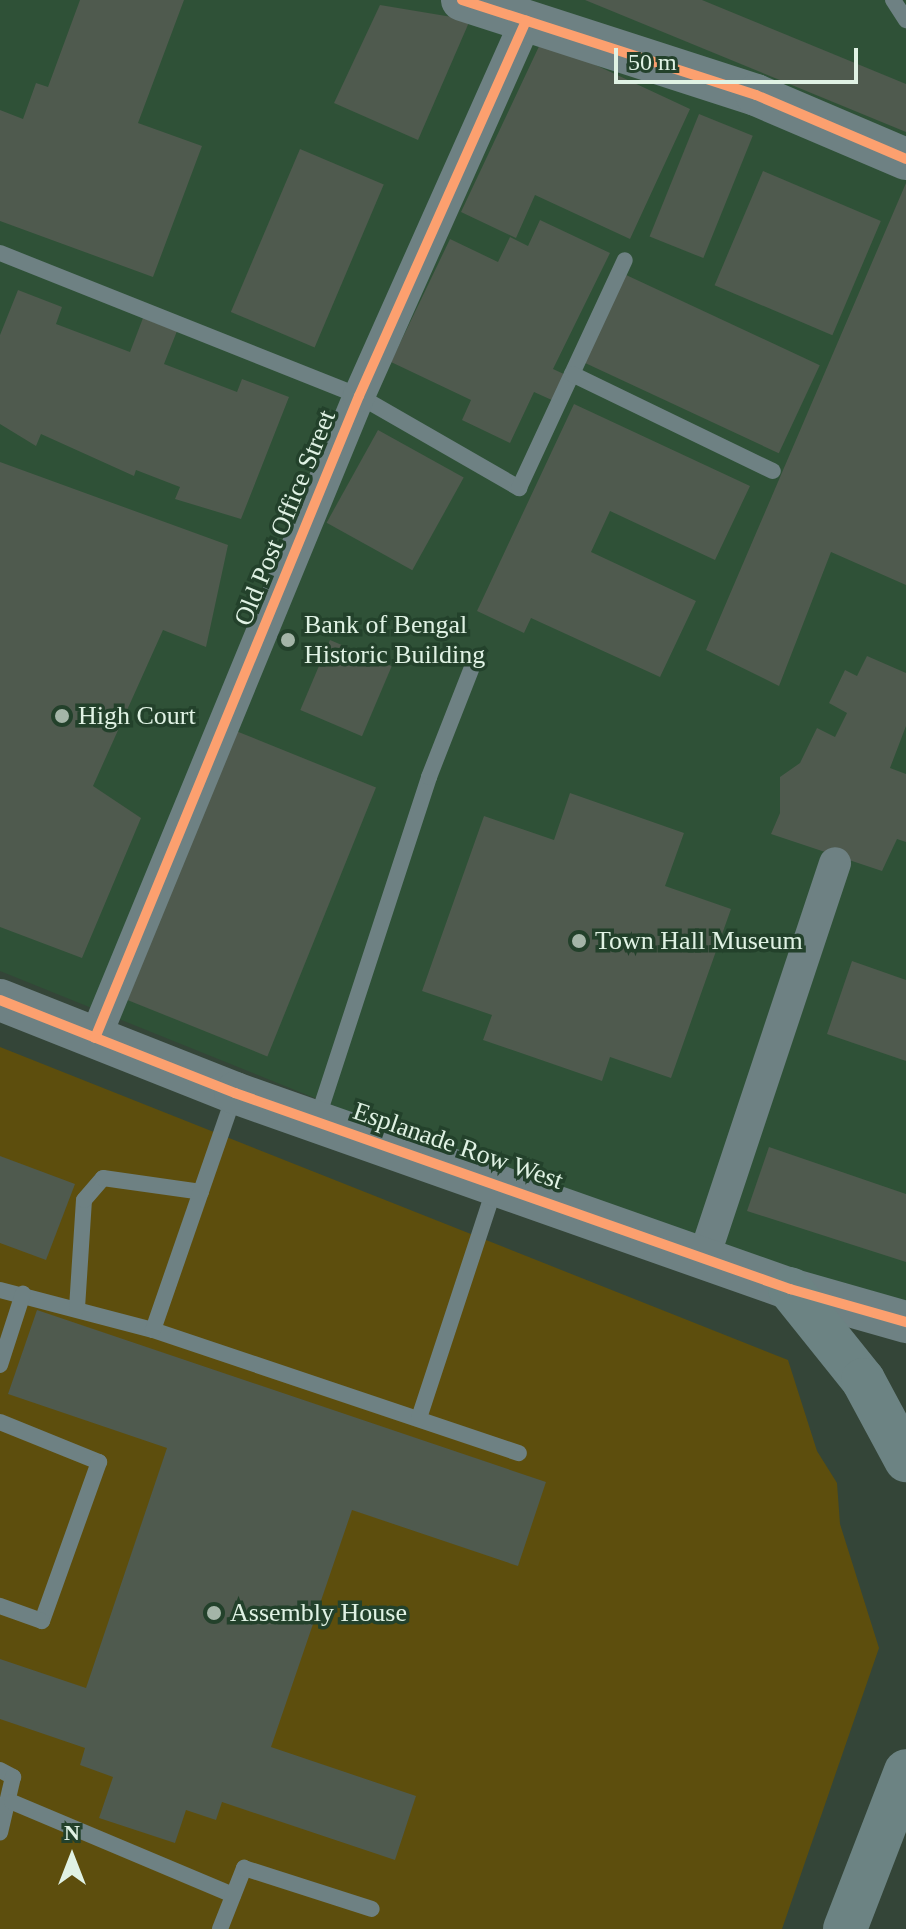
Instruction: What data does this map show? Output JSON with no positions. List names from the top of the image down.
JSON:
{
  "streets": {
    "street": ["Old Post Office Street", "Esplanade Row West"]
  },
  "crossings": [
    ["Old Post Office Street", "Esplanade Row West"]
  ],
  "places": [
    "Bank of Bengal Historic Building",
    "High Court",
    "Town Hall Museum",
    "Assembly House"
  ],
  "scale_bar": "50 m",
  "north": "top"
}
